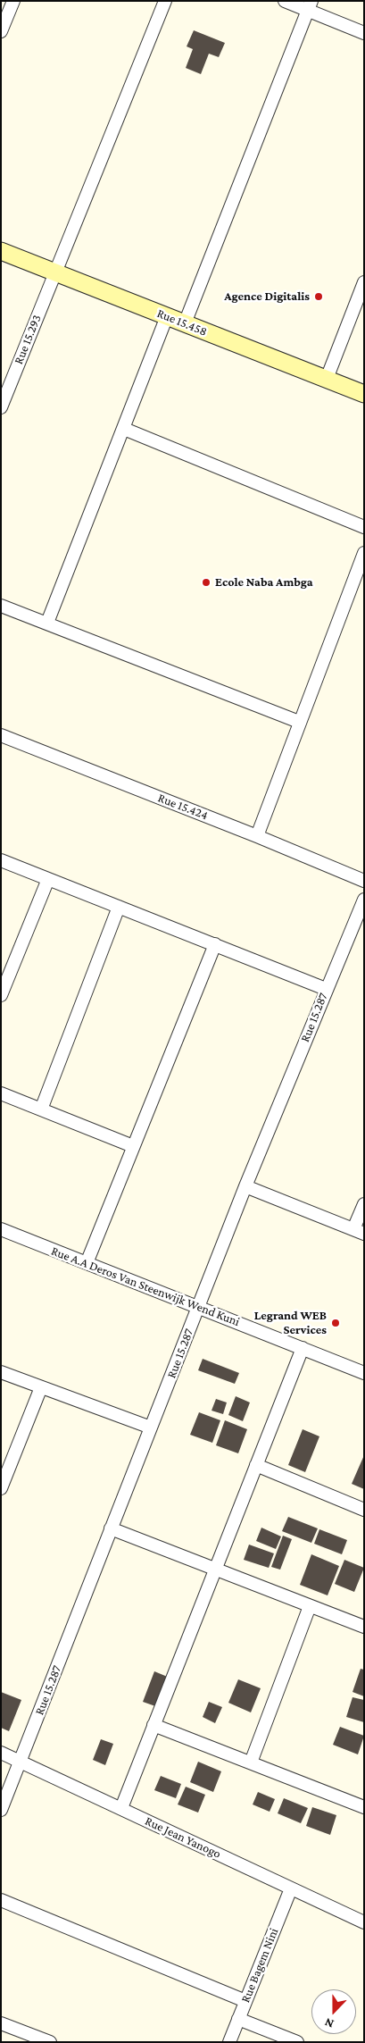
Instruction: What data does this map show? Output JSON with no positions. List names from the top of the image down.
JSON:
{
  "streets": {
    "main road": ["Rue 15.458"],
    "street": [
      "Rue 15.293",
      "Rue 15.424",
      "Rue 15.287",
      "Rue A.A Deros Van Steenwijk Wend Kuni",
      "Rue Jean Yanogo",
      "Rue Bagem Nini"
    ]
  },
  "crossings": [
    ["Rue 15.458", "Rue 15.293"],
    ["Rue 15.287", "Rue A.A Deros Van Steenwijk Wend Kuni"],
    ["Rue 15.287", "Rue Jean Yanogo"],
    ["Rue Jean Yanogo", "Rue Bagem Nini"]
  ],
  "places": ["Agence Digitalis", "Ecole Naba Ambga", "Legrand WEB Services"],
  "north": "bottom"
}
